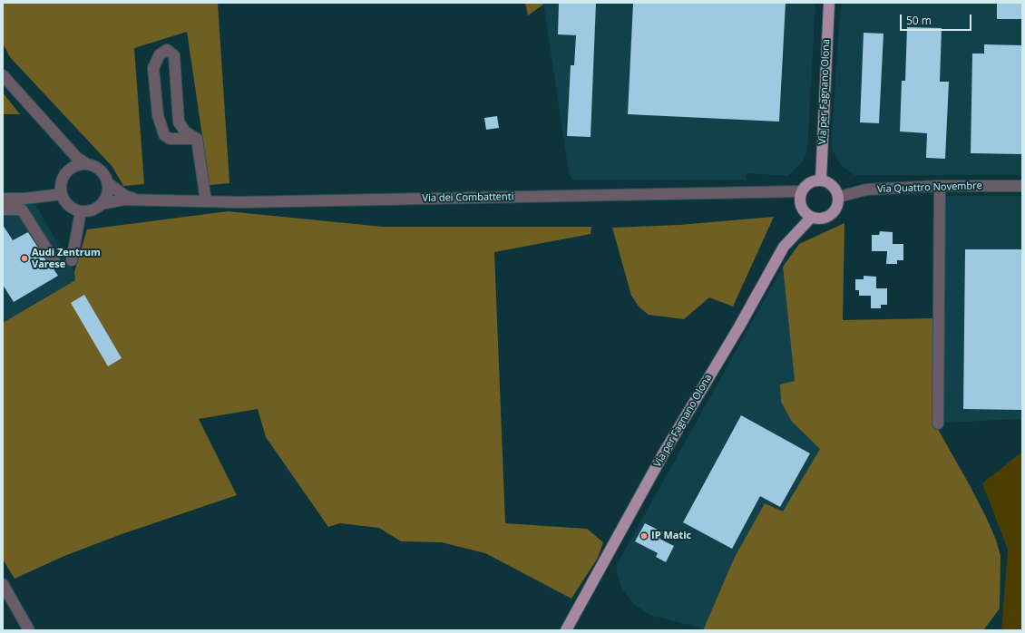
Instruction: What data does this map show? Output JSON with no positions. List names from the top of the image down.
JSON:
{
  "streets": {
    "main road": ["Via per Fagnano Olona"],
    "street": ["Via Quattro Novembre", "Via dei Combattenti"]
  },
  "crossings": [
    ["Via per Fagnano Olona", "Via Quattro Novembre"],
    ["Via per Fagnano Olona", "Via dei Combattenti"],
    ["Via Quattro Novembre", "Via dei Combattenti"]
  ],
  "places": ["Audi Zentrum Varese", "IP Matic"],
  "scale_bar": "50 m"
}
